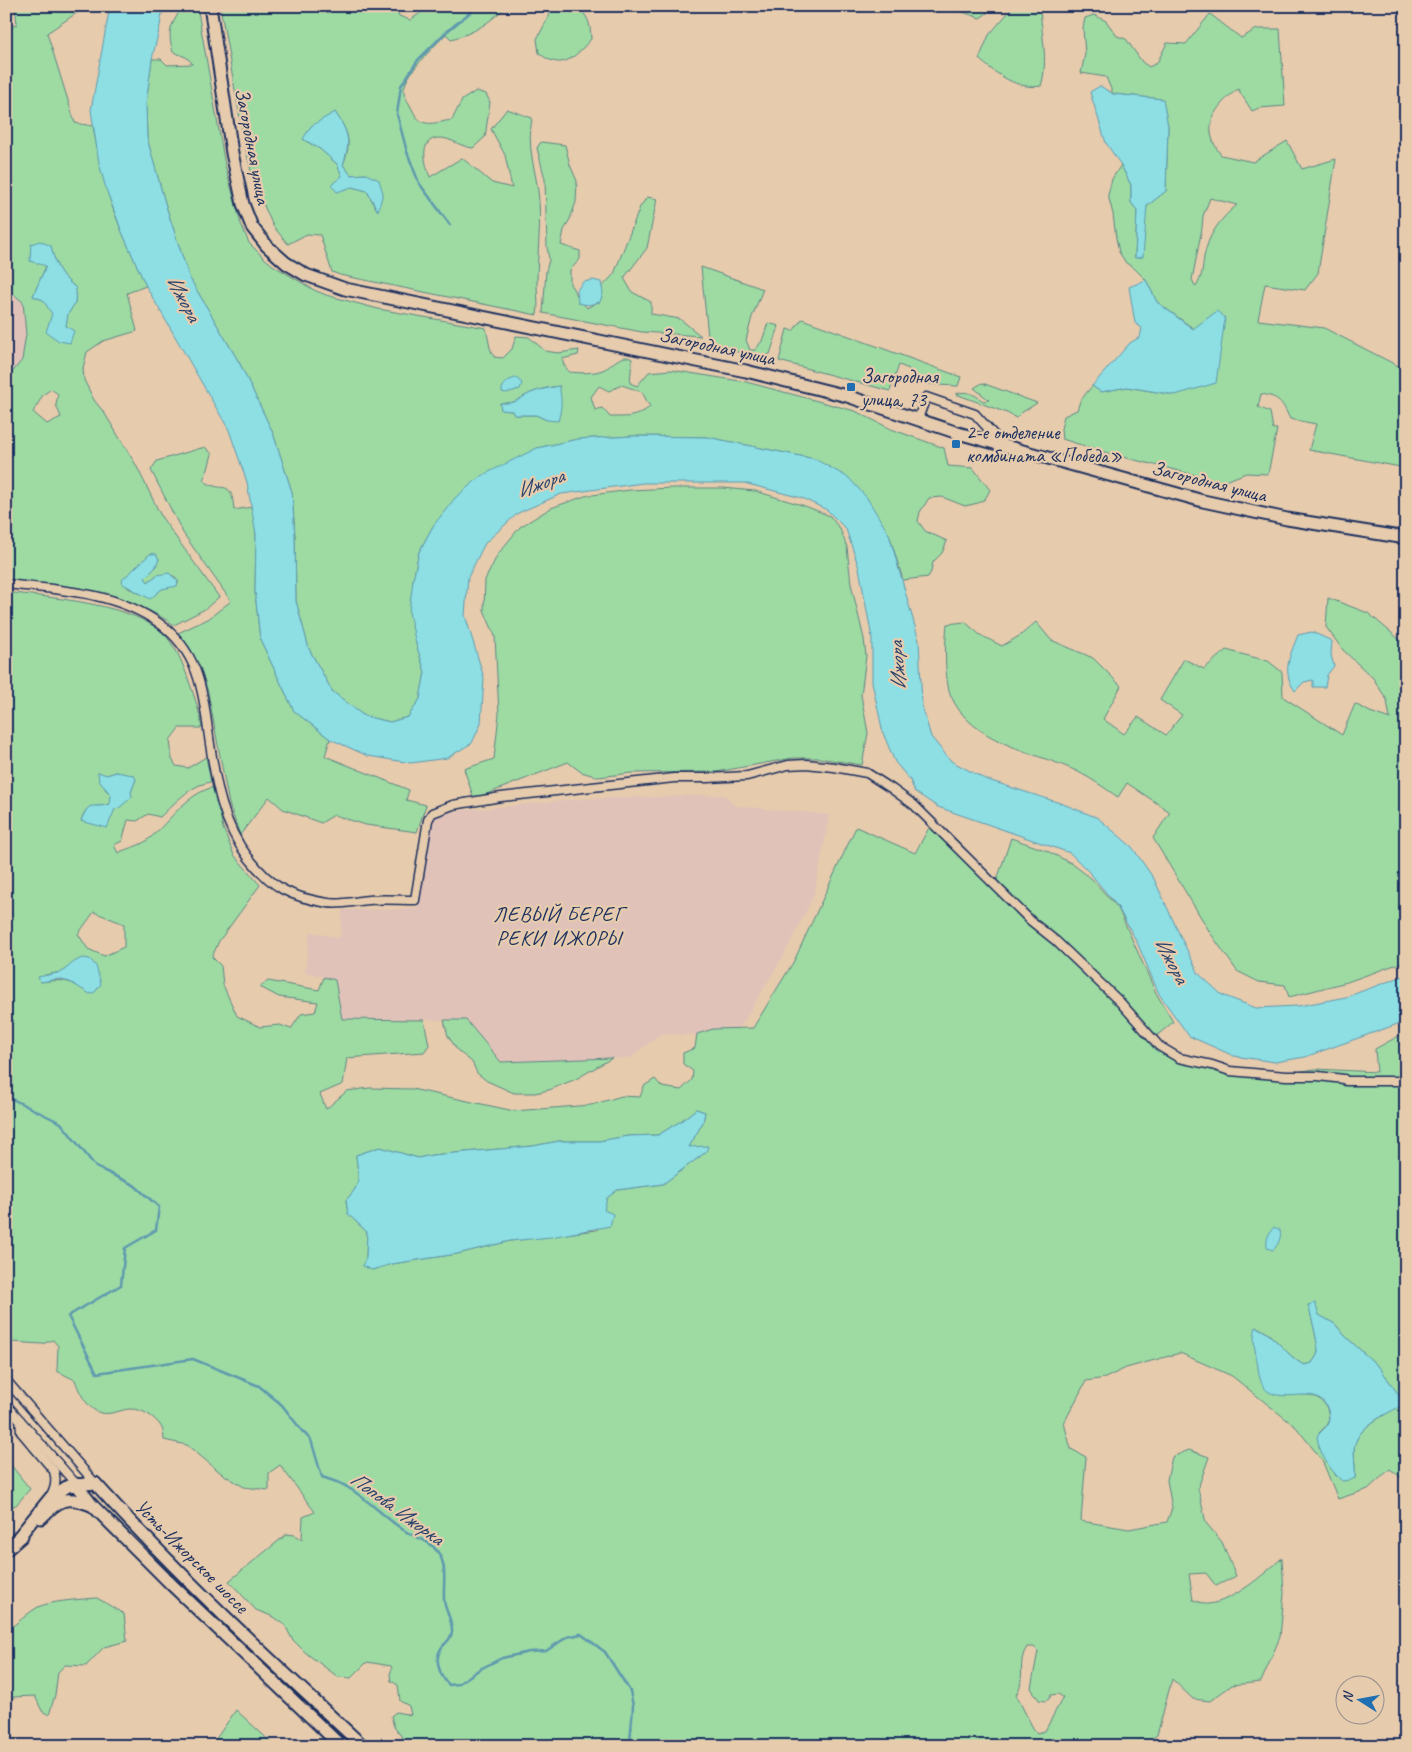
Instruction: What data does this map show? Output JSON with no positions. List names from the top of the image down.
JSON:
{
  "streets": {
    "main road": ["Загородная улица", "Усть-Ижорское шоссе"]
  },
  "districts": ["ЛЕВЫЙ БЕРЕГ РЕКИ ИЖОРЫ"],
  "water": ["Ижора", "Попова Ижорка"],
  "places": {
    "transit": ["Загородная улица, 73", "2-е отделение комбината «Победа»"]
  },
  "north": "left"
}
